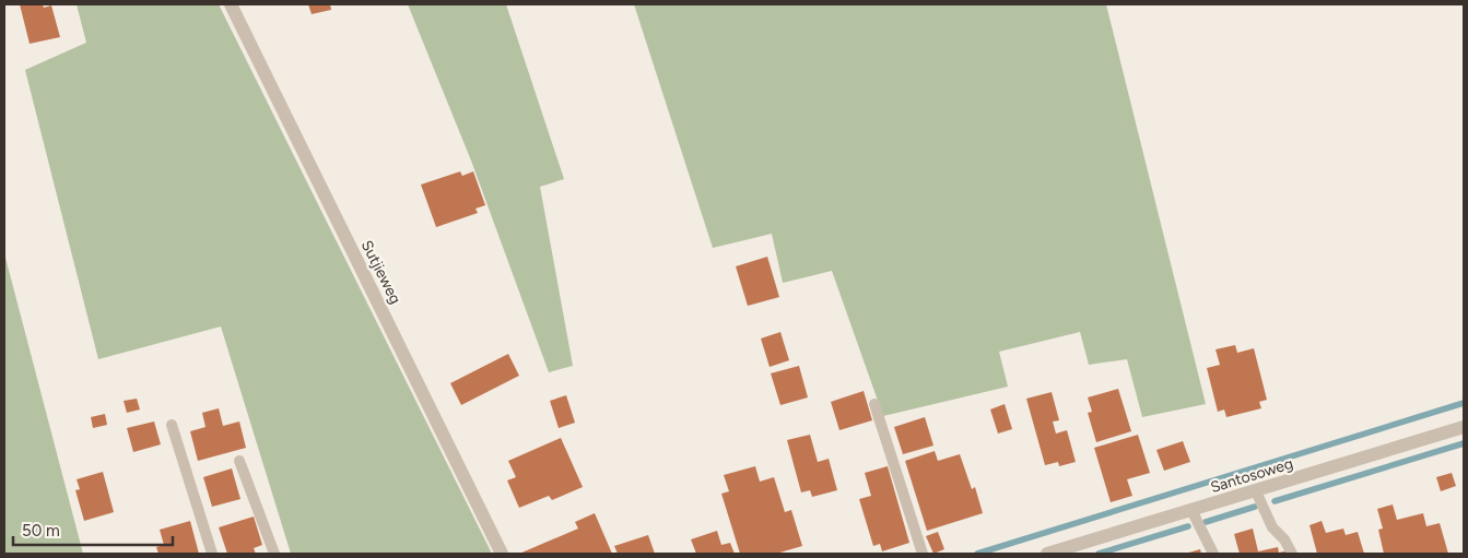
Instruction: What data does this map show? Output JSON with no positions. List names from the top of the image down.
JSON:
{
  "streets": {
    "street": ["Sutjieweg", "Santosoweg"]
  },
  "scale_bar": "50 m"
}
